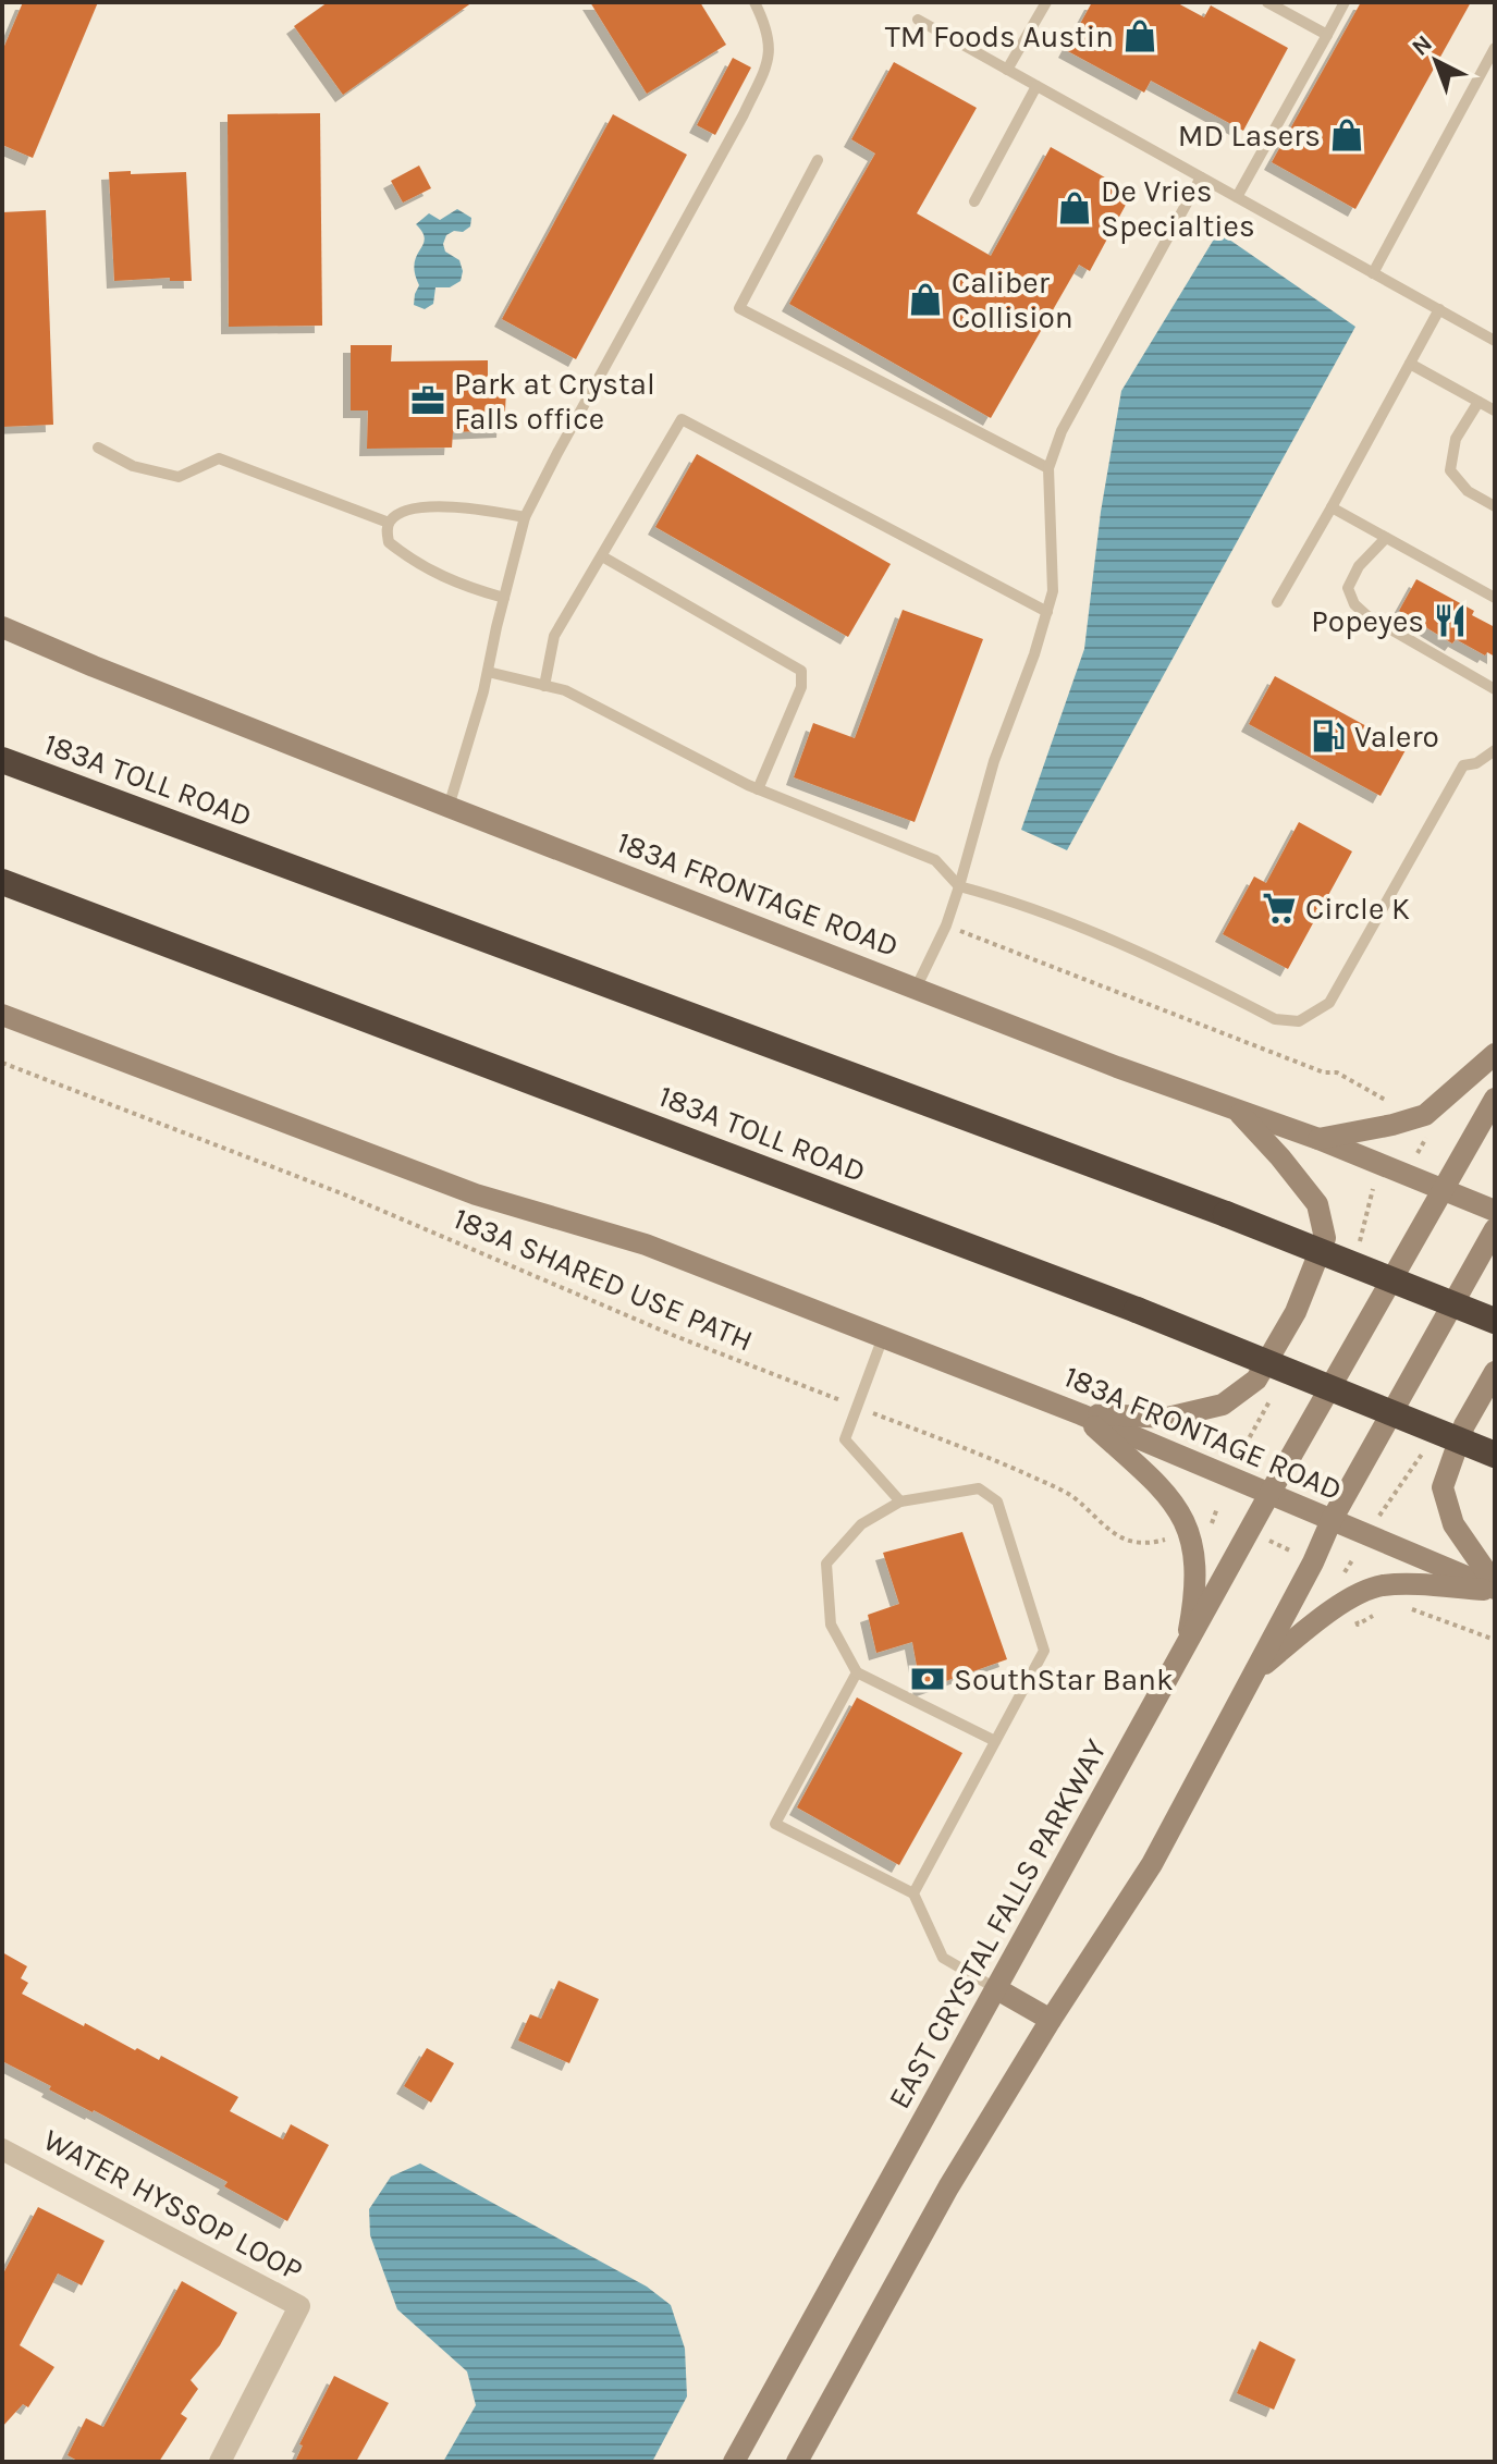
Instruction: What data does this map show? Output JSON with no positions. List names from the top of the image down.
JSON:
{
  "streets": {
    "highway": ["183A TOLL ROAD"],
    "main road": ["183A FRONTAGE ROAD", "EAST CRYSTAL FALLS PARKWAY"],
    "street": ["WATER HYSSOP LOOP"],
    "path": ["183A SHARED USE PATH"]
  },
  "crossings": [
    ["183A FRONTAGE ROAD", "EAST CRYSTAL FALLS PARKWAY"]
  ],
  "places": {
    "shop": [
      "TM Foods Austin",
      "MD Lasers",
      "De Vries Specialties",
      "Caliber Collision"
    ],
    "office": ["Park at Crystal Falls office"],
    "restaurant": ["Popeyes"],
    "fuel station": ["Valero"],
    "supermarket": ["Circle K"],
    "bank": ["SouthStar Bank"]
  },
  "north": "top left"
}
